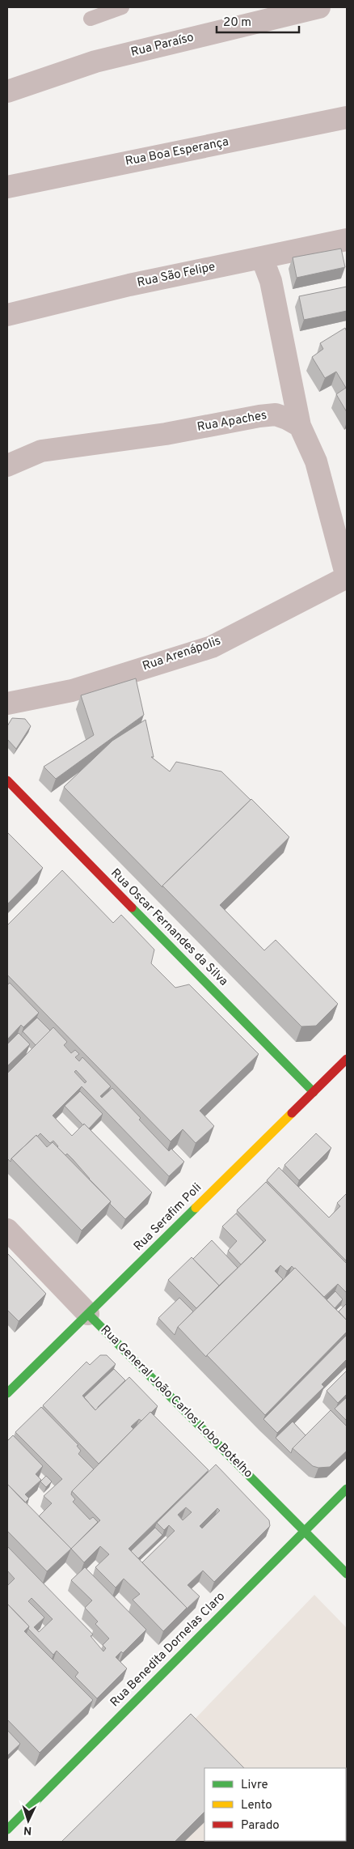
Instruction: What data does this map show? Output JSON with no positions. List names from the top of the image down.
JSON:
{
  "streets": {
    "street": [
      "Rua Paraíso",
      "Rua Boa Esperança",
      "Rua São Felipe",
      "Rua Apaches",
      "Rua Arenápolis",
      "Rua Oscar Fernandes da Silva",
      "Rua Serafim Poli",
      "Rua General João Carlos Lobo Botelho",
      "Rua Benedita Dornelas Claro"
    ]
  },
  "crossings": [
    ["Rua Oscar Fernandes da Silva", "Rua Serafim Poli"],
    ["Rua Serafim Poli", "Rua General João Carlos Lobo Botelho"],
    ["Rua General João Carlos Lobo Botelho", "Rua Benedita Dornelas Claro"]
  ],
  "legend": ["Livre", "Lento", "Parado"],
  "scale_bar": "20 m",
  "north": "bottom"
}
